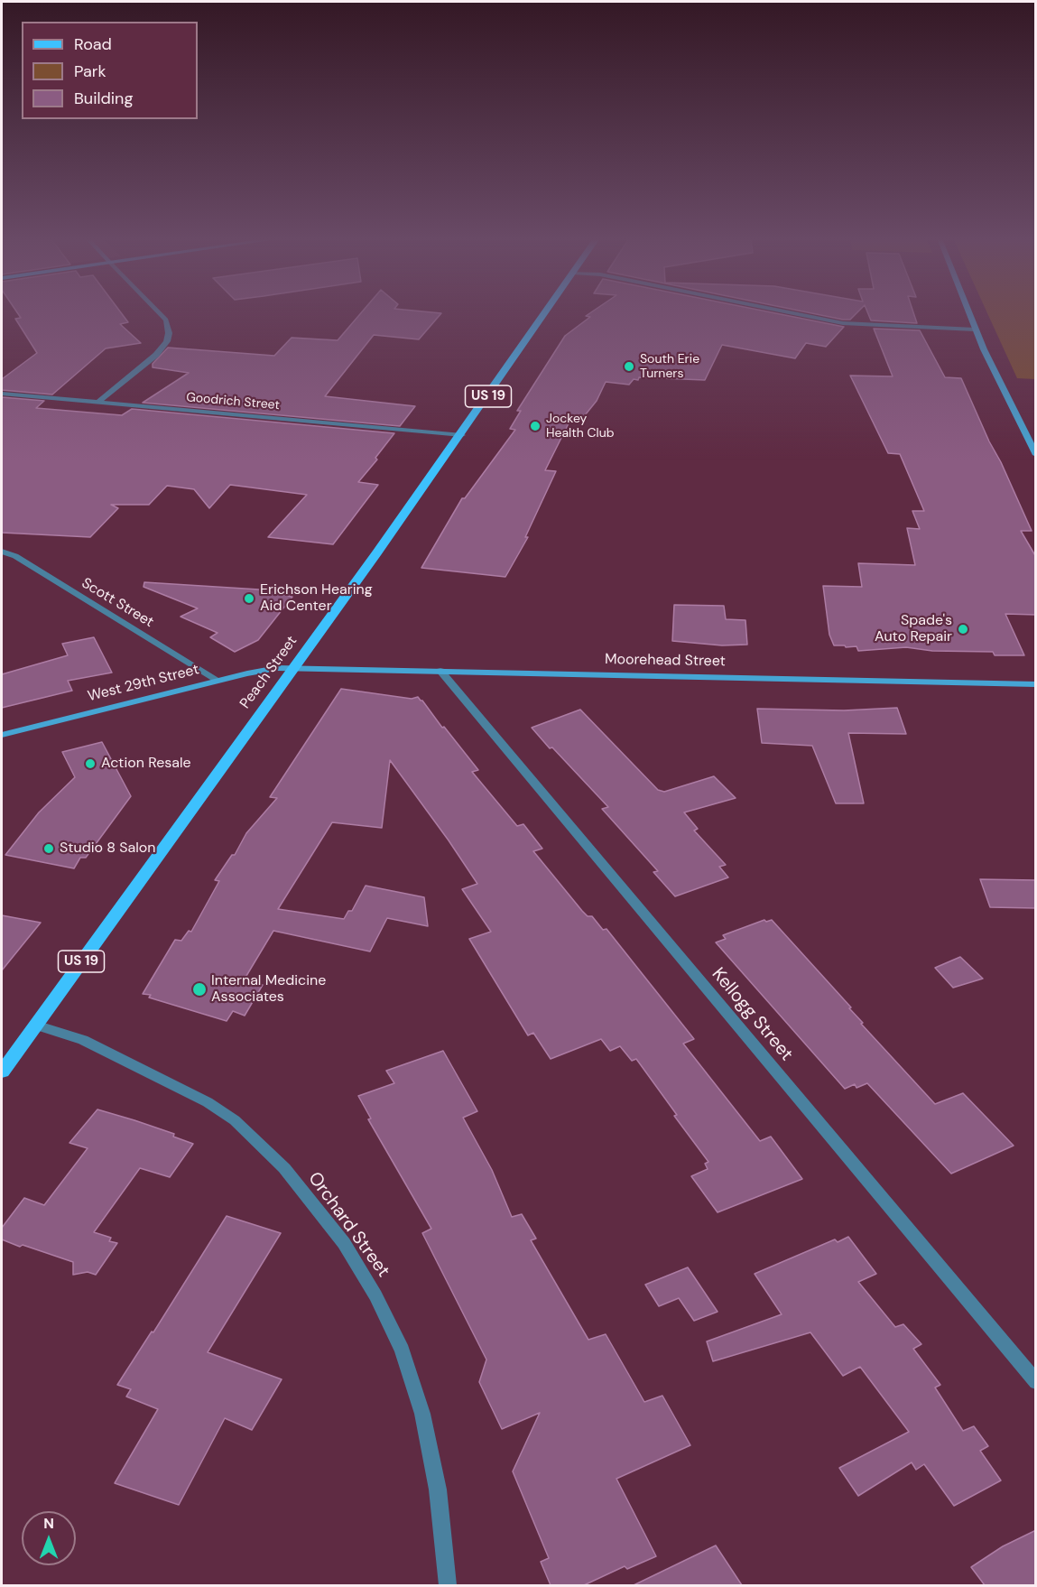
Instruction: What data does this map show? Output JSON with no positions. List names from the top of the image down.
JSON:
{
  "streets": {
    "main road": ["US 19", "Peach Street"],
    "street": [
      "Goodrich Street",
      "Scott Street",
      "Moorehead Street",
      "West 29th Street",
      "Kellogg Street",
      "Orchard Street"
    ]
  },
  "crossings": [
    ["Goodrich Street", "Peach Street"],
    ["Scott Street", "West 29th Street"],
    ["Moorehead Street", "Peach Street"],
    ["Moorehead Street", "West 29th Street"],
    ["Moorehead Street", "Kellogg Street"],
    ["Peach Street", "West 29th Street"],
    ["Peach Street", "Orchard Street"]
  ],
  "places": [
    "South Erie Turners",
    "Jockey Health Club",
    "Erichson Hearing Aid Center",
    "Spade's Auto Repair",
    "Action Resale",
    "Studio 8 Salon",
    "Internal Medicine Associates"
  ],
  "legend": ["Road", "Park", "Building"],
  "north": "top"
}
